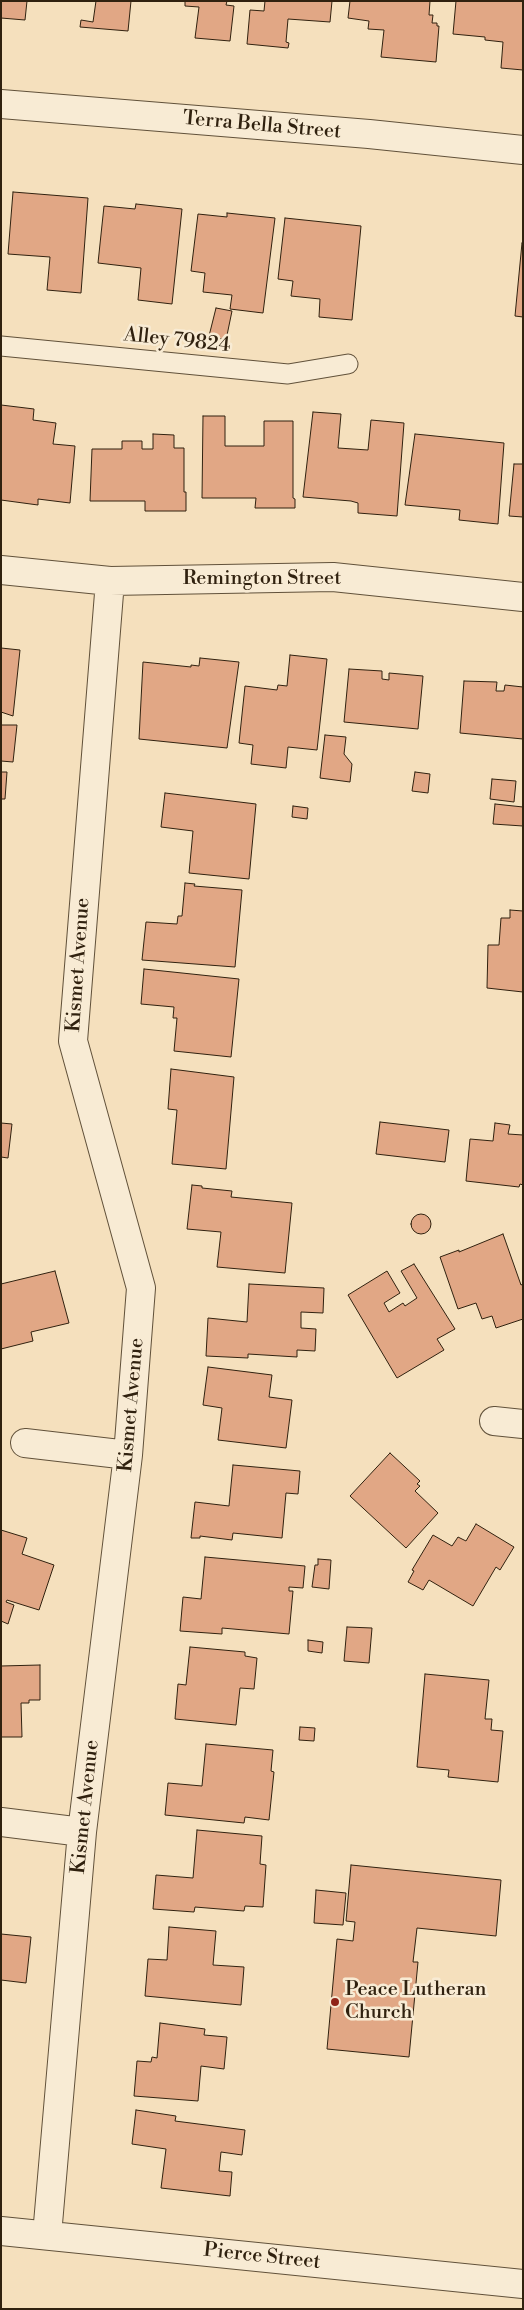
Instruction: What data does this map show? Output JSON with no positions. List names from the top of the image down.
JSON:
{
  "streets": {
    "street": [
      "Terra Bella Street",
      "Remington Street",
      "Kismet Avenue",
      "Pierce Street"
    ],
    "lane": ["Alley 79824"]
  },
  "crossings": [
    ["Remington Street", "Kismet Avenue"],
    ["Kismet Avenue", "Pierce Street"]
  ],
  "places": ["Peace Lutheran Church"]
}
